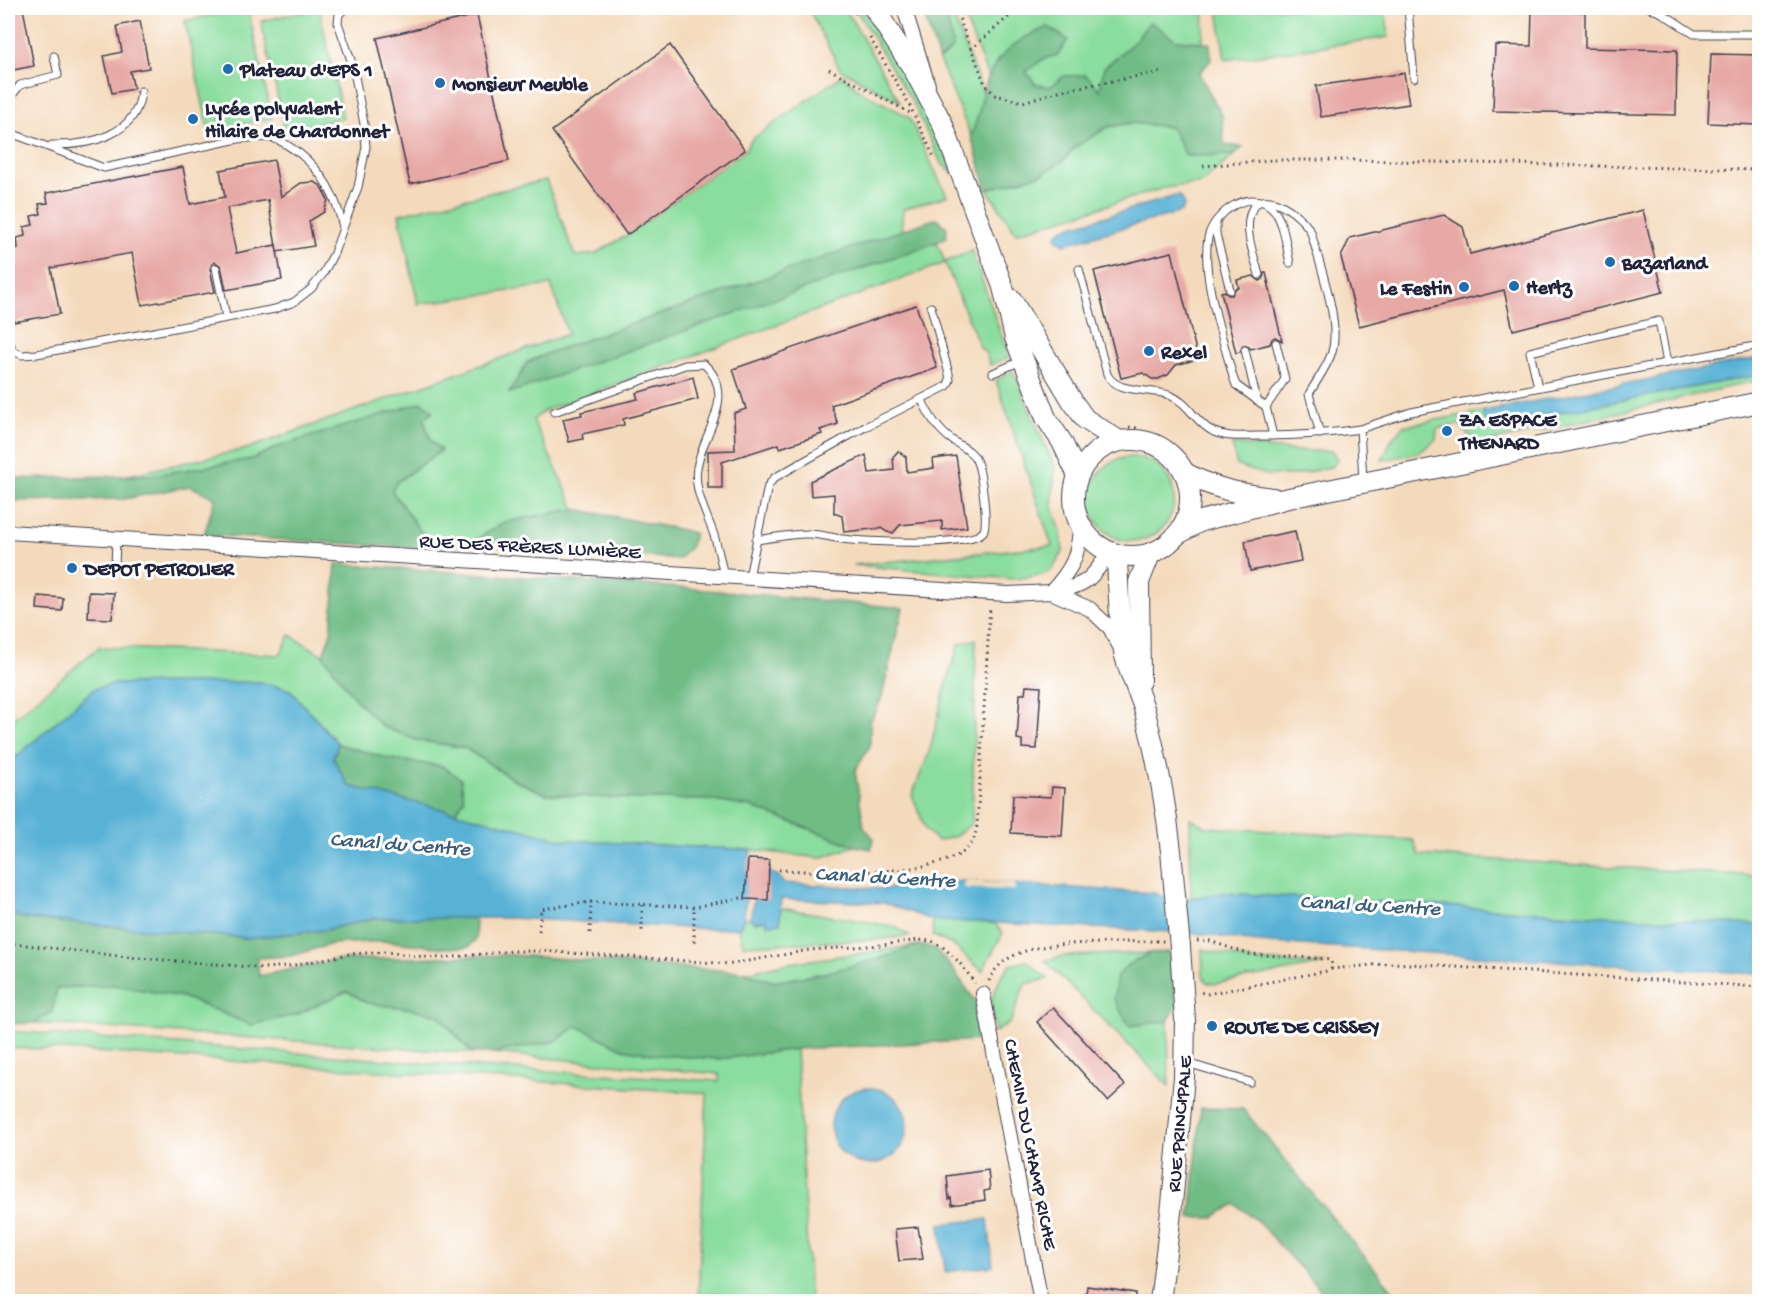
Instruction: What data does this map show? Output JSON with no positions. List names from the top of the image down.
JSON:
{
  "streets": {
    "main road": ["RUE PRINCIPALE"],
    "street": ["RUE DES FRÈRES LUMIÈRE", "CHEMIN DU CHAMP RICHE"]
  },
  "water": ["Canal du Centre"],
  "places": [
    "Plateau d'EPS 1",
    "Monsieur Meuble",
    "Lycée polyvalent Hilaire de Chardonnet",
    "Bazarland",
    "Hertz",
    "Le Festin",
    "Rexel",
    "ZA ESPACE THENARD",
    "DEPOT PETROLIER",
    "ROUTE DE CRISSEY"
  ]
}
